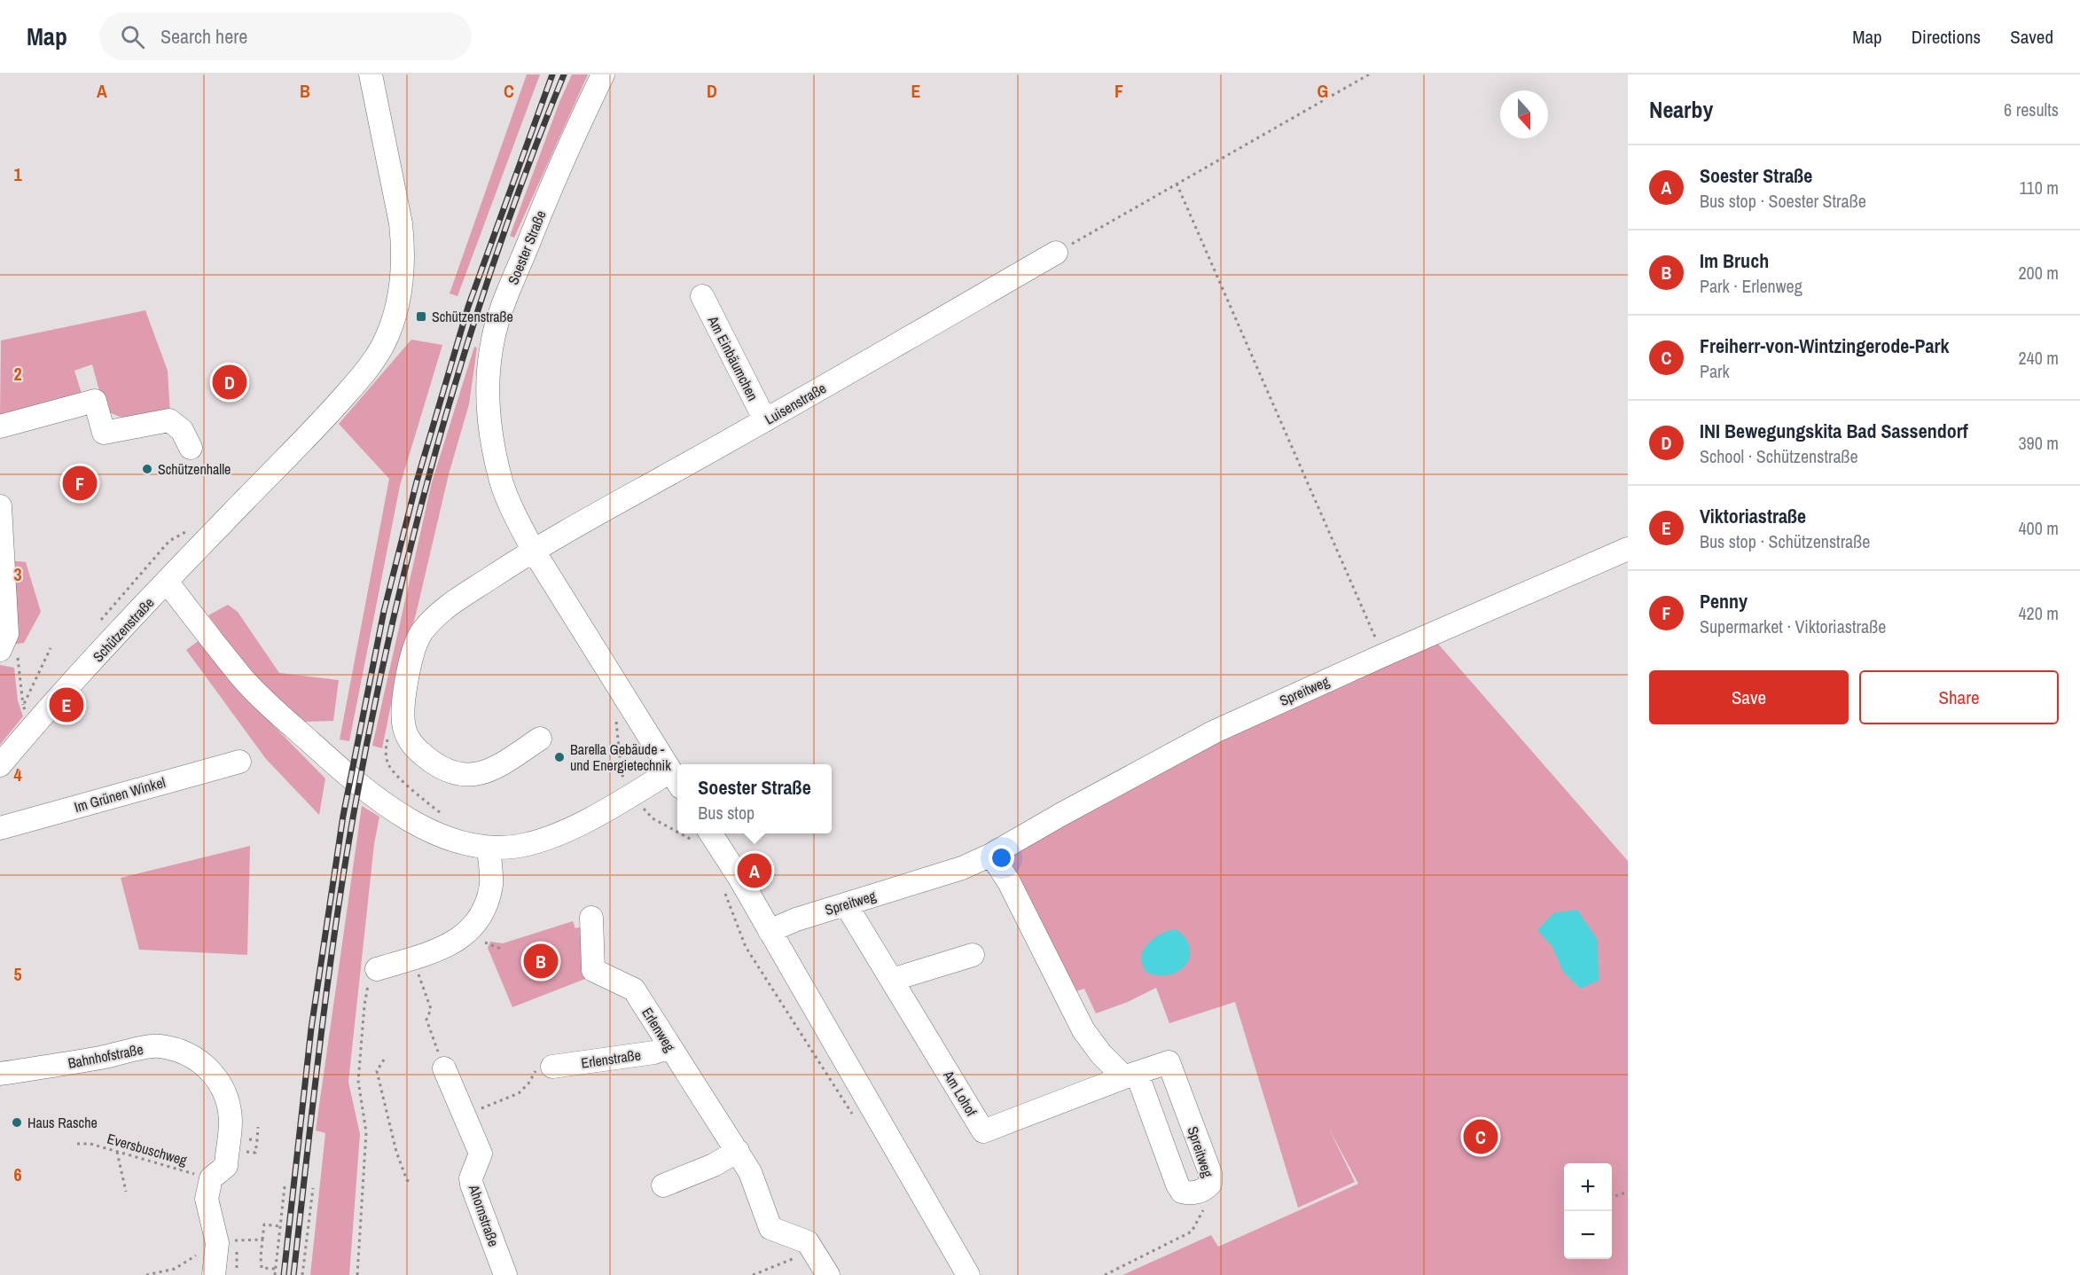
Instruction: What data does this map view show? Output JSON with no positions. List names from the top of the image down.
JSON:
{
  "streets": {
    "street": [
      "Soester Straße",
      "Am Einbäumchen",
      "Luisenstraße",
      "Schützenstraße",
      "Spreitweg",
      "Im Grünen Winkel",
      "Erlenweg",
      "Bahnhofstraße",
      "Erlenstraße",
      "Am Lohof",
      "Ahornstraße"
    ],
    "path": ["Eversbuschweg"]
  },
  "crossings": [
    ["Soester Straße", "Luisenstraße"],
    ["Am Einbäumchen", "Luisenstraße"],
    ["Spreitweg", "Am Lohof"],
    ["Erlenweg", "Erlenstraße"],
    ["Bahnhofstraße", "Eversbuschweg"]
  ],
  "places": {
    "transit": ["Schützenstraße"],
    "other": ["Schützenhalle", "Barella Gebäude - und Energietechnik", "Haus Rasche"]
  },
  "north": "bottom",
  "page": {
    "header": "Map",
    "search": "Search here",
    "nav": ["Map", "Directions", "Saved"],
    "heading": ["Nearby", "6 results"],
    "list": [
      {
        "mark": "A",
        "name": "Soester Straße",
        "note": "Bus stop · Soester Straße",
        "value": "110 m"
      },
      {
        "mark": "B",
        "name": "Im Bruch",
        "note": "Park · Erlenweg",
        "value": "200 m"
      },
      {
        "mark": "C",
        "name": "Freiherr-von-Wintzingerode-Park",
        "note": "Park",
        "value": "240 m"
      },
      {
        "mark": "D",
        "name": "INI Bewegungskita Bad Sassendorf",
        "note": "School · Schützenstraße",
        "value": "390 m"
      },
      {
        "mark": "E",
        "name": "Viktoriastraße",
        "note": "Bus stop · Schützenstraße",
        "value": "400 m"
      },
      {
        "mark": "F",
        "name": "Penny",
        "note": "Supermarket · Viktoriastraße",
        "value": "420 m"
      }
    ],
    "pins": [
      "D",
      "F",
      "E",
      "A",
      "B",
      "C"
    ],
    "buttons": ["Save", "Share"],
    "popup": ["Soester Straße", "Bus stop"],
    "map_buttons": ["+", "−"]
  },
  "grid": {
    "columns": [
      "A",
      "B",
      "C",
      "D",
      "E",
      "F",
      "G"
    ],
    "rows": [
      "1",
      "2",
      "3",
      "4",
      "5",
      "6"
    ]
  }
}
